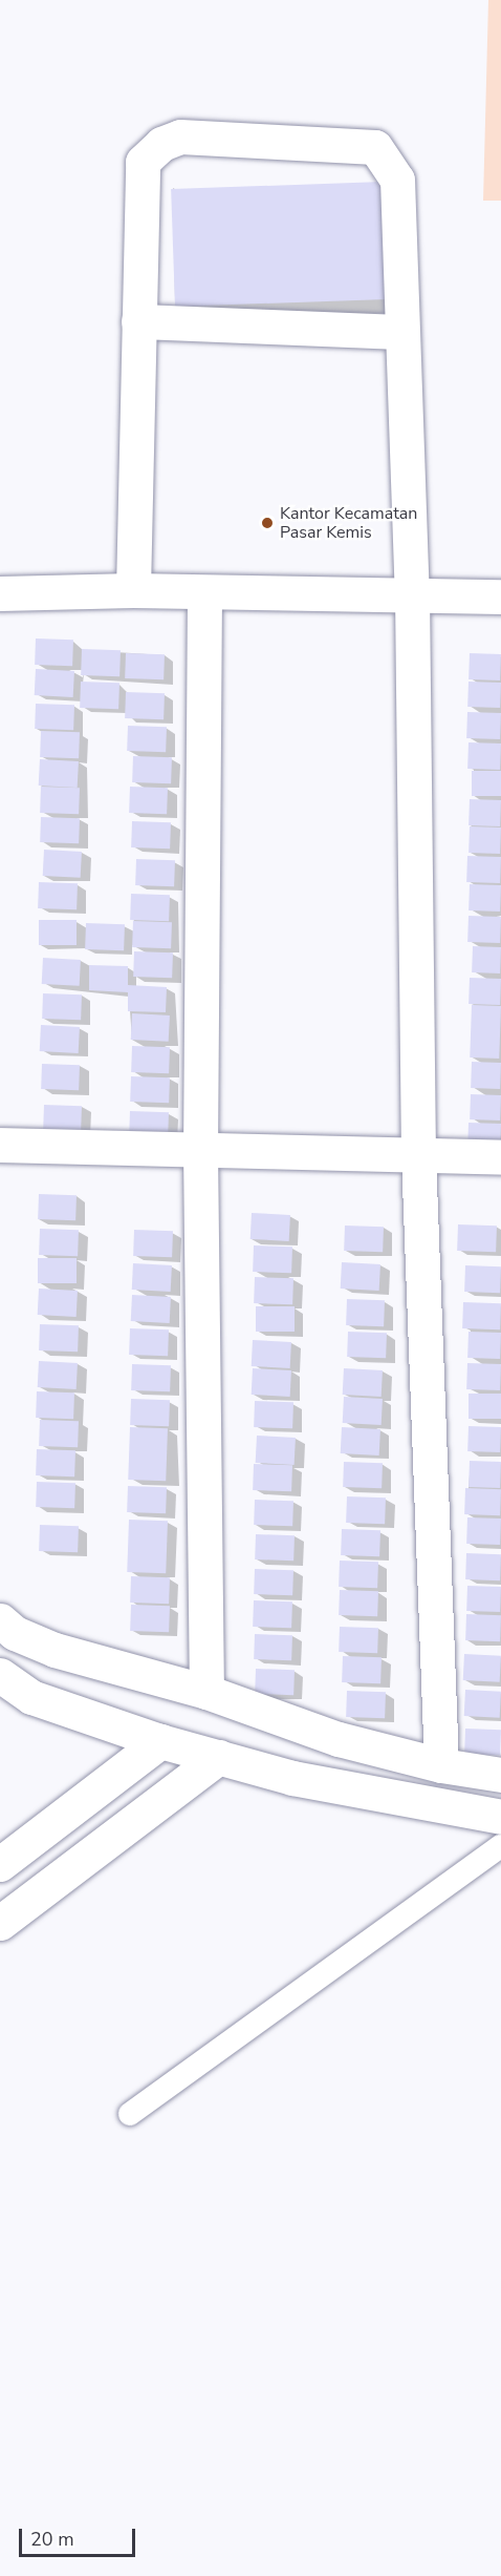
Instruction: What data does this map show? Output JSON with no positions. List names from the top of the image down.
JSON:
{
  "places": ["Kantor Kecamatan Pasar Kemis"],
  "scale_bar": "20 m"
}
